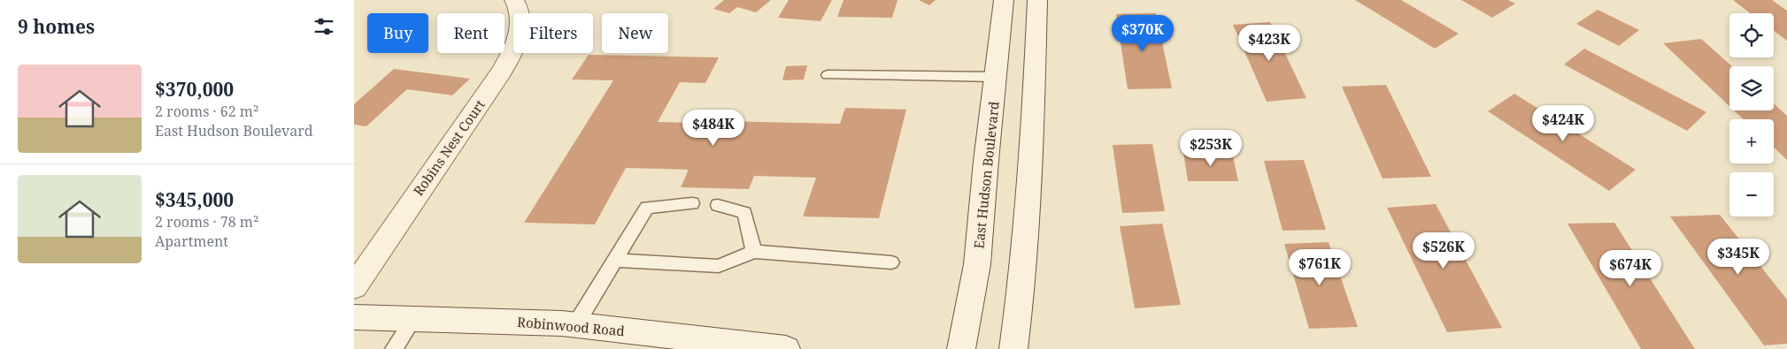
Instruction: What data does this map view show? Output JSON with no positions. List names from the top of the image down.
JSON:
{
  "streets": {
    "main road": ["Robins Nest Court", "East Hudson Boulevard", "Robinwood Road"]
  },
  "page": {
    "heading": "9 homes",
    "map_buttons": ["+", "−"],
    "chip": [
      "Buy",
      "Rent",
      "Filters",
      "New"
    ],
    "price": [
      "$370K",
      "$423K",
      "$424K",
      "$484K",
      "$253K",
      "$526K",
      "$345K",
      "$761K",
      "$674K"
    ],
    "list": [
      {
        "name": "$370,000",
        "note": "2 rooms · 62 m² · East Hudson Boulevard"
      },
      {
        "name": "$345,000",
        "note": "2 rooms · 78 m² · Apartment"
      }
    ]
  }
}
